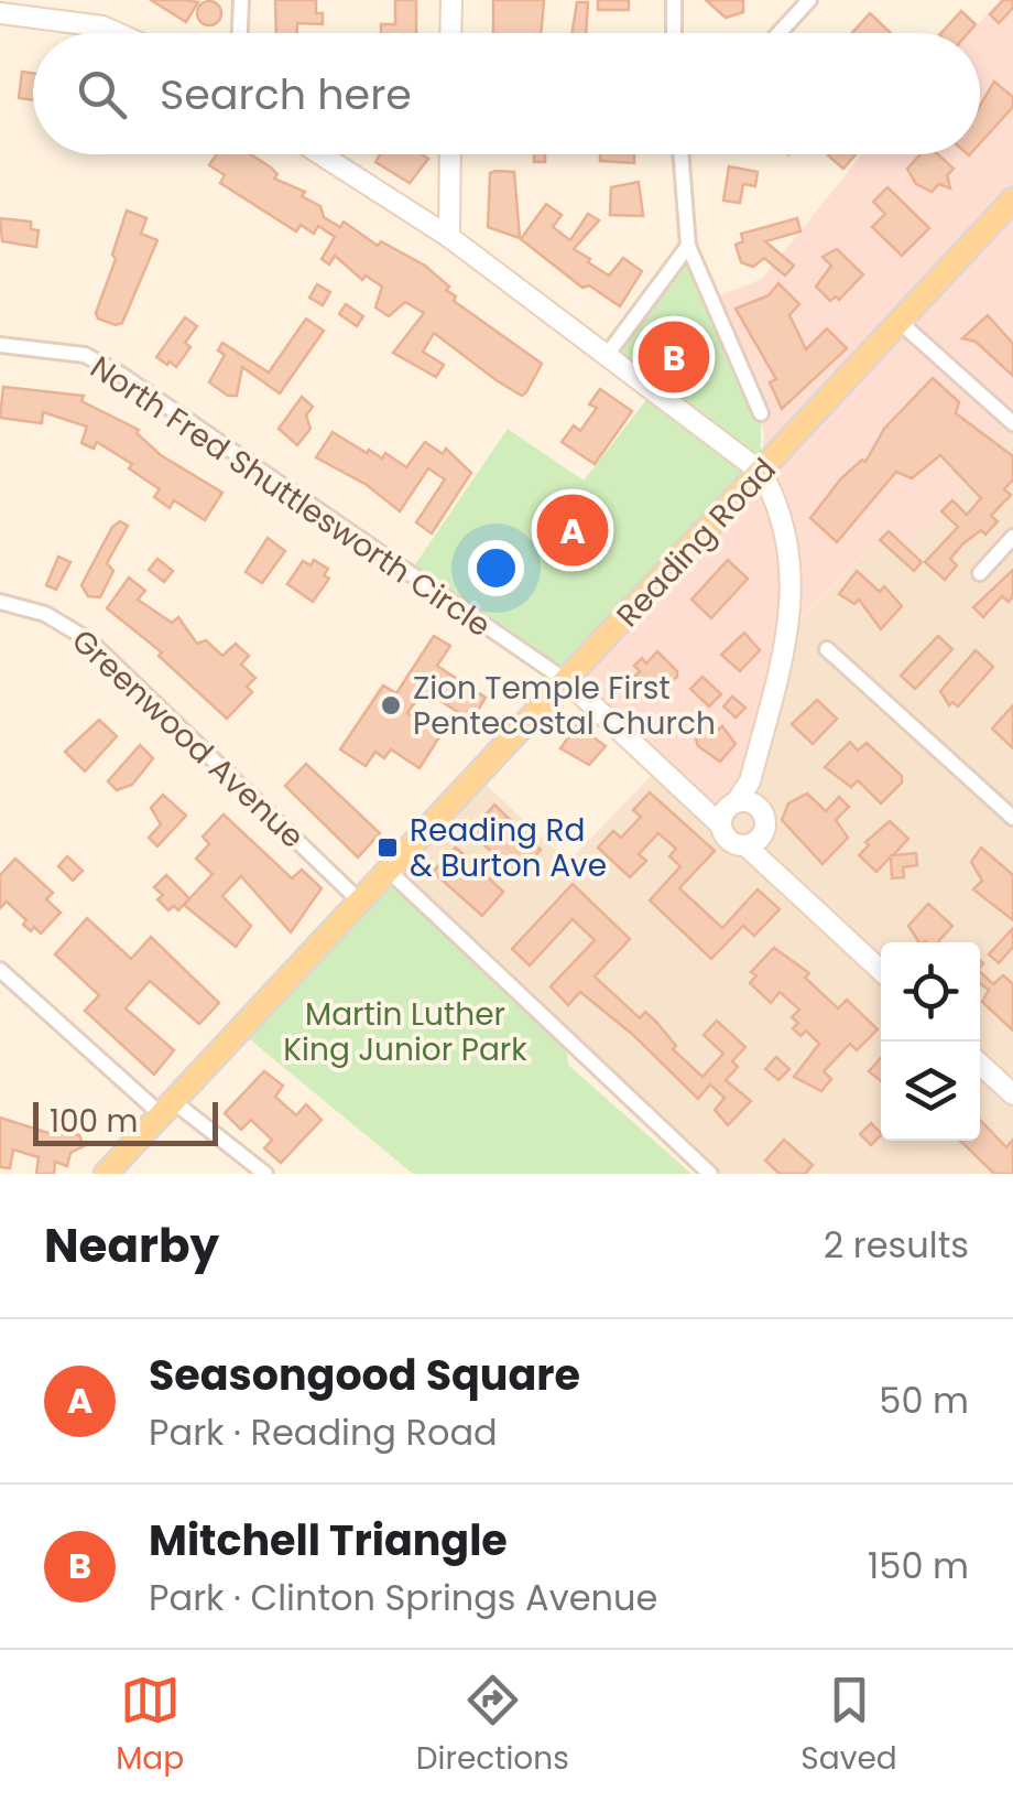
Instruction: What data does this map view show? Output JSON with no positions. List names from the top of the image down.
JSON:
{
  "streets": {
    "main road": ["Reading Road"],
    "street": ["North Fred Shuttlesworth Circle", "Greenwood Avenue"]
  },
  "crossings": [
    ["North Fred Shuttlesworth Circle", "Reading Road"],
    ["Reading Road", "Greenwood Avenue"]
  ],
  "parks": ["Martin Luther King Junior Park"],
  "places": {
    "other": ["Zion Temple First Pentecostal Church"],
    "transit": ["Reading Rd & Burton Ave"]
  },
  "scale_bar": "100 m",
  "page": {
    "search": "Search here",
    "pins": ["B", "A"],
    "scale": "100 m",
    "heading": ["Nearby", "2 results"],
    "list": [
      {
        "mark": "A",
        "name": "Seasongood Square",
        "note": "Park · Reading Road",
        "value": "50 m"
      },
      {
        "mark": "B",
        "name": "Mitchell Triangle",
        "note": "Park · Clinton Springs Avenue",
        "value": "150 m"
      }
    ],
    "nav": ["Map", "Directions", "Saved"]
  }
}
